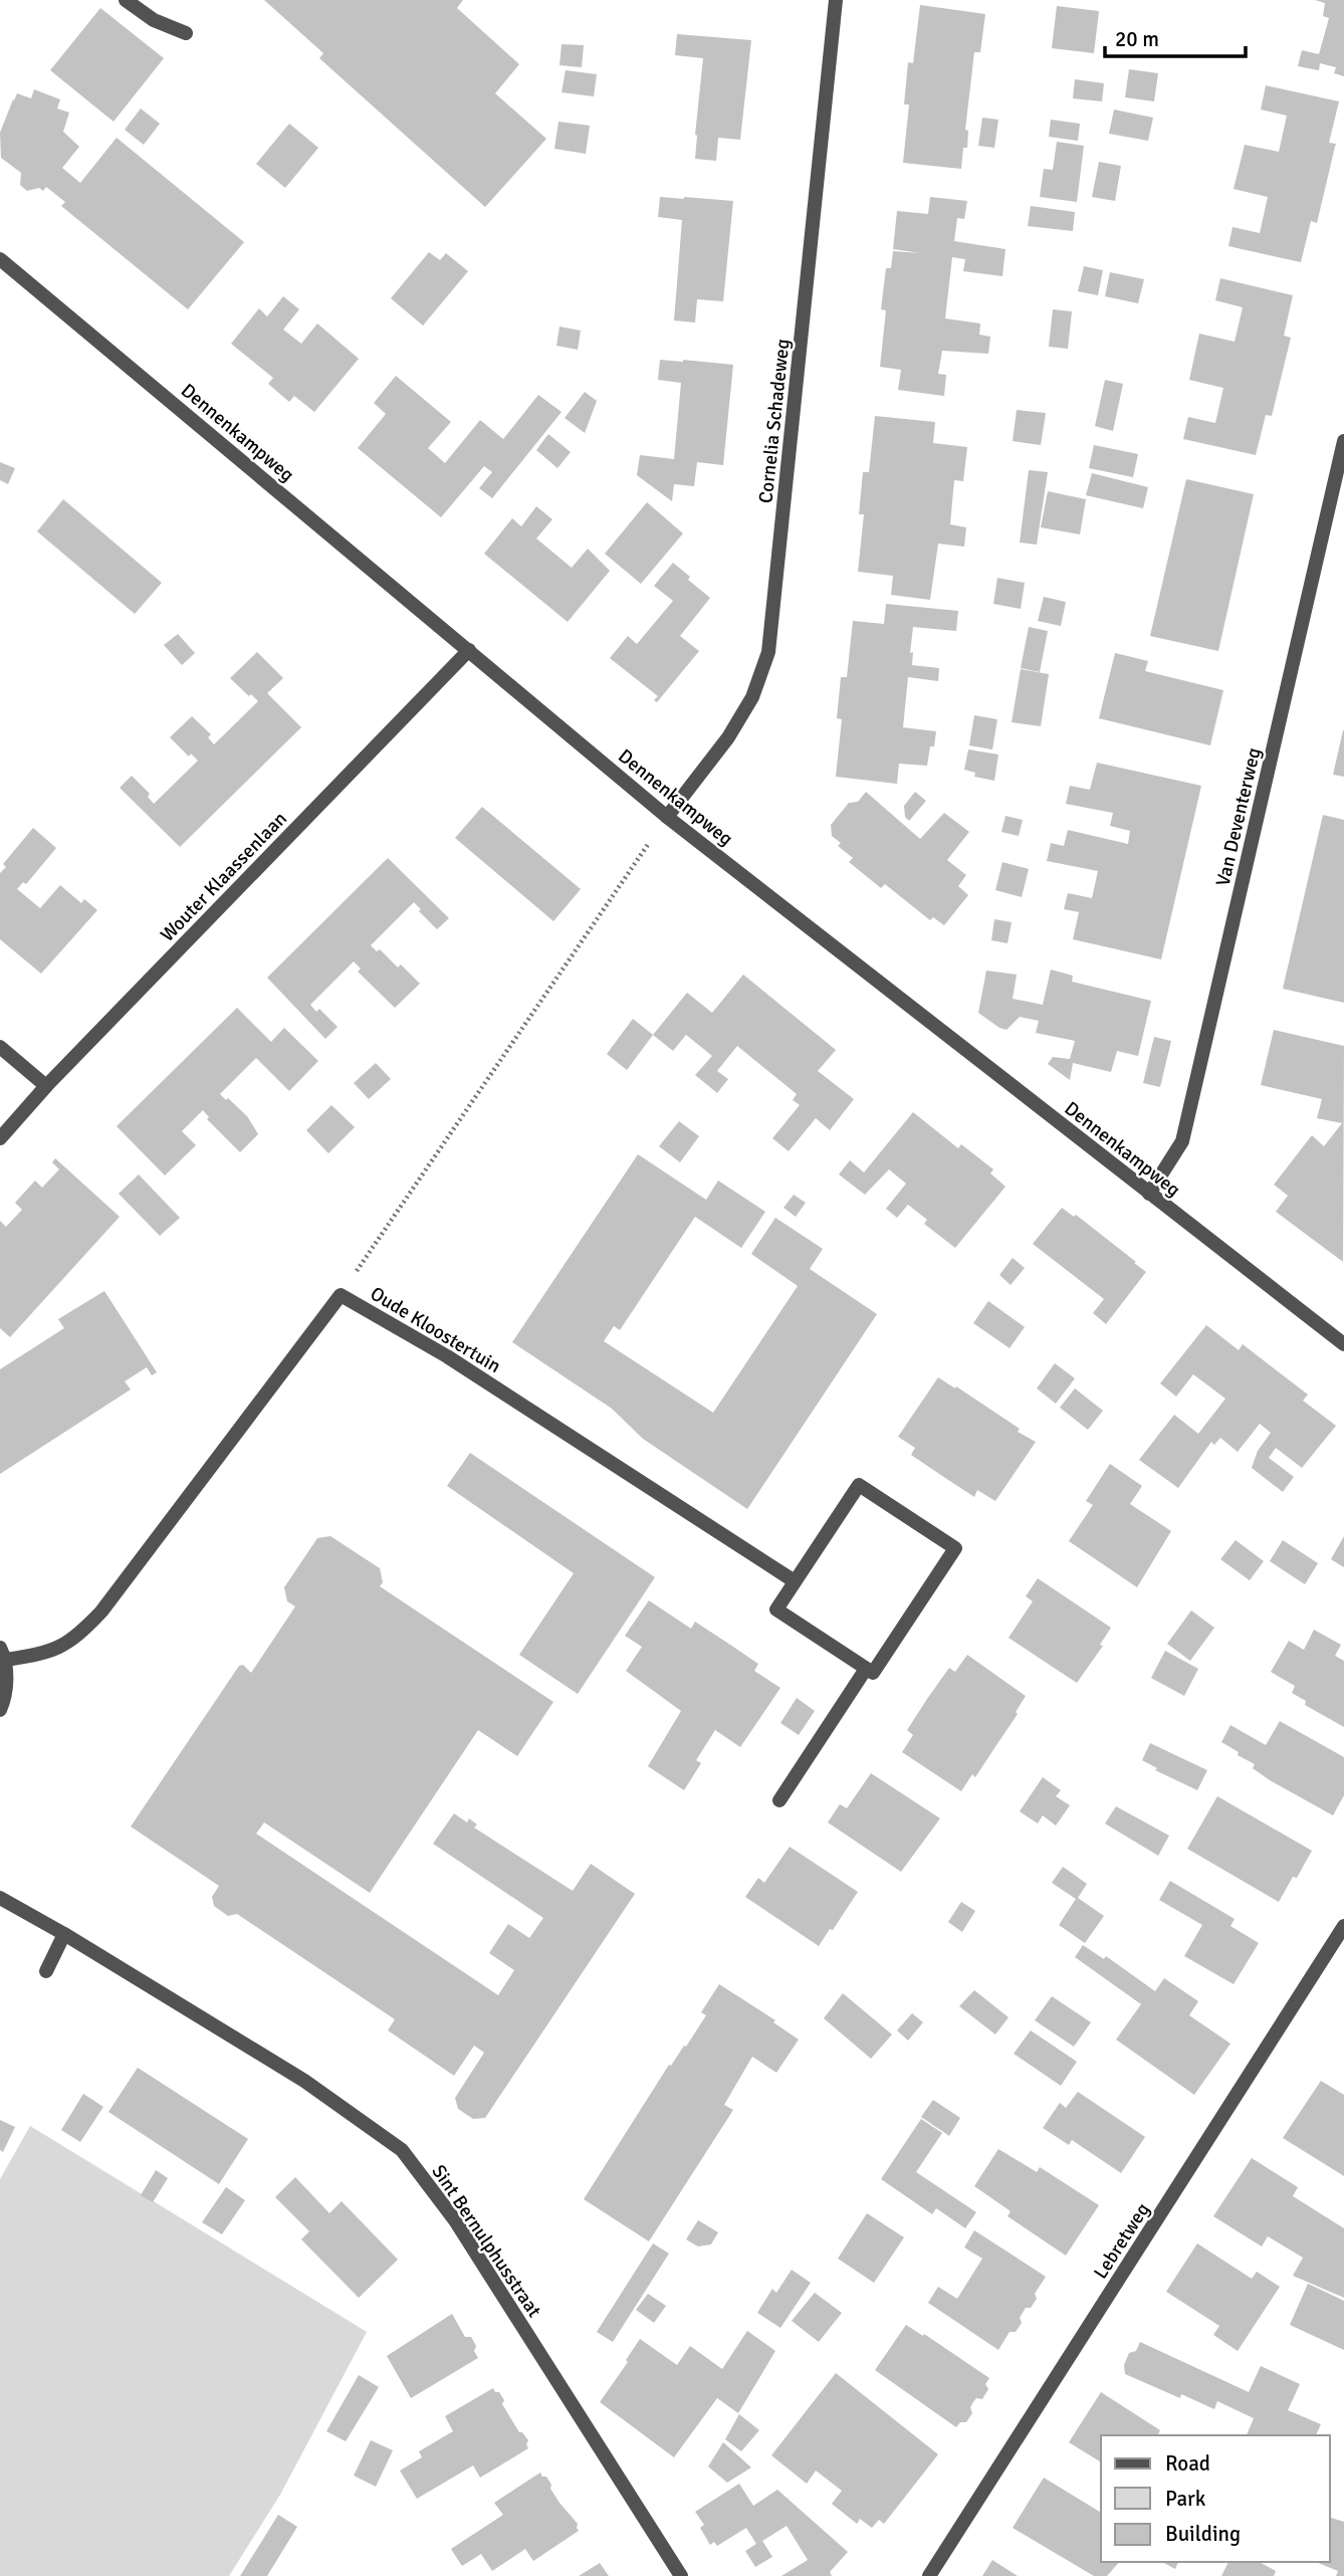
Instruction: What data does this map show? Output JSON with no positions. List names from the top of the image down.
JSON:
{
  "streets": {
    "street": [
      "Cornelia Schadeweg",
      "Dennenkampweg",
      "Van Deventerweg",
      "Wouter Klaassenlaan",
      "Oude Kloostertuin",
      "Sint Bernulphusstraat",
      "Lebretweg"
    ]
  },
  "crossings": [
    ["Cornelia Schadeweg", "Dennenkampweg"],
    ["Dennenkampweg", "Van Deventerweg"],
    ["Dennenkampweg", "Wouter Klaassenlaan"]
  ],
  "legend": ["Road", "Park", "Building"],
  "scale_bar": "20 m"
}
